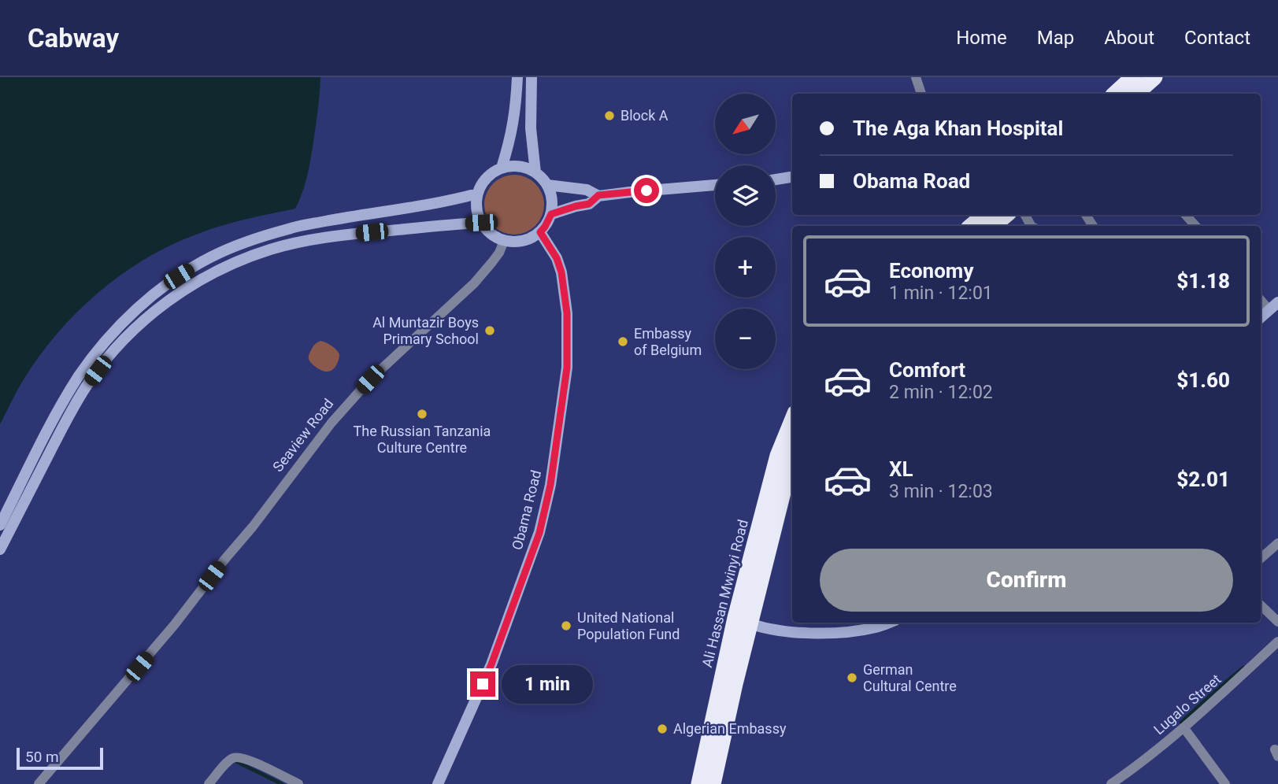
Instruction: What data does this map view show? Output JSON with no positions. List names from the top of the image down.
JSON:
{
  "streets": {
    "highway": ["Ali Hassan Mwinyi Road"],
    "main road": ["Obama Road"],
    "street": ["Seaview Road", "Lugalo Street"]
  },
  "crossings": [
    ["Seaview Road", "Obama Road"]
  ],
  "places": [
    "Block A",
    "Al Muntazir Boys Primary School",
    "Embassy of Belgium",
    "The Russian Tanzania Culture Centre",
    "United National Population Fund",
    "German Cultural Centre",
    "Algerian Embassy"
  ],
  "scale_bar": "50 m",
  "north": "bottom left",
  "page": {
    "header": "Cabway",
    "nav": [
      "Home",
      "Map",
      "About",
      "Contact"
    ],
    "map_buttons": ["+", "−"],
    "banner": ["The Aga Khan Hospital", "Obama Road"],
    "list": [
      {
        "name": "Economy",
        "note": "1 min · 12:01",
        "value": "$1.18"
      },
      {
        "name": "Comfort",
        "note": "2 min · 12:02",
        "value": "$1.60"
      },
      {
        "name": "XL",
        "note": "3 min · 12:03",
        "value": "$2.01"
      }
    ],
    "buttons": "Confirm",
    "bubble": "1 min",
    "scale": "50 m"
  }
}
